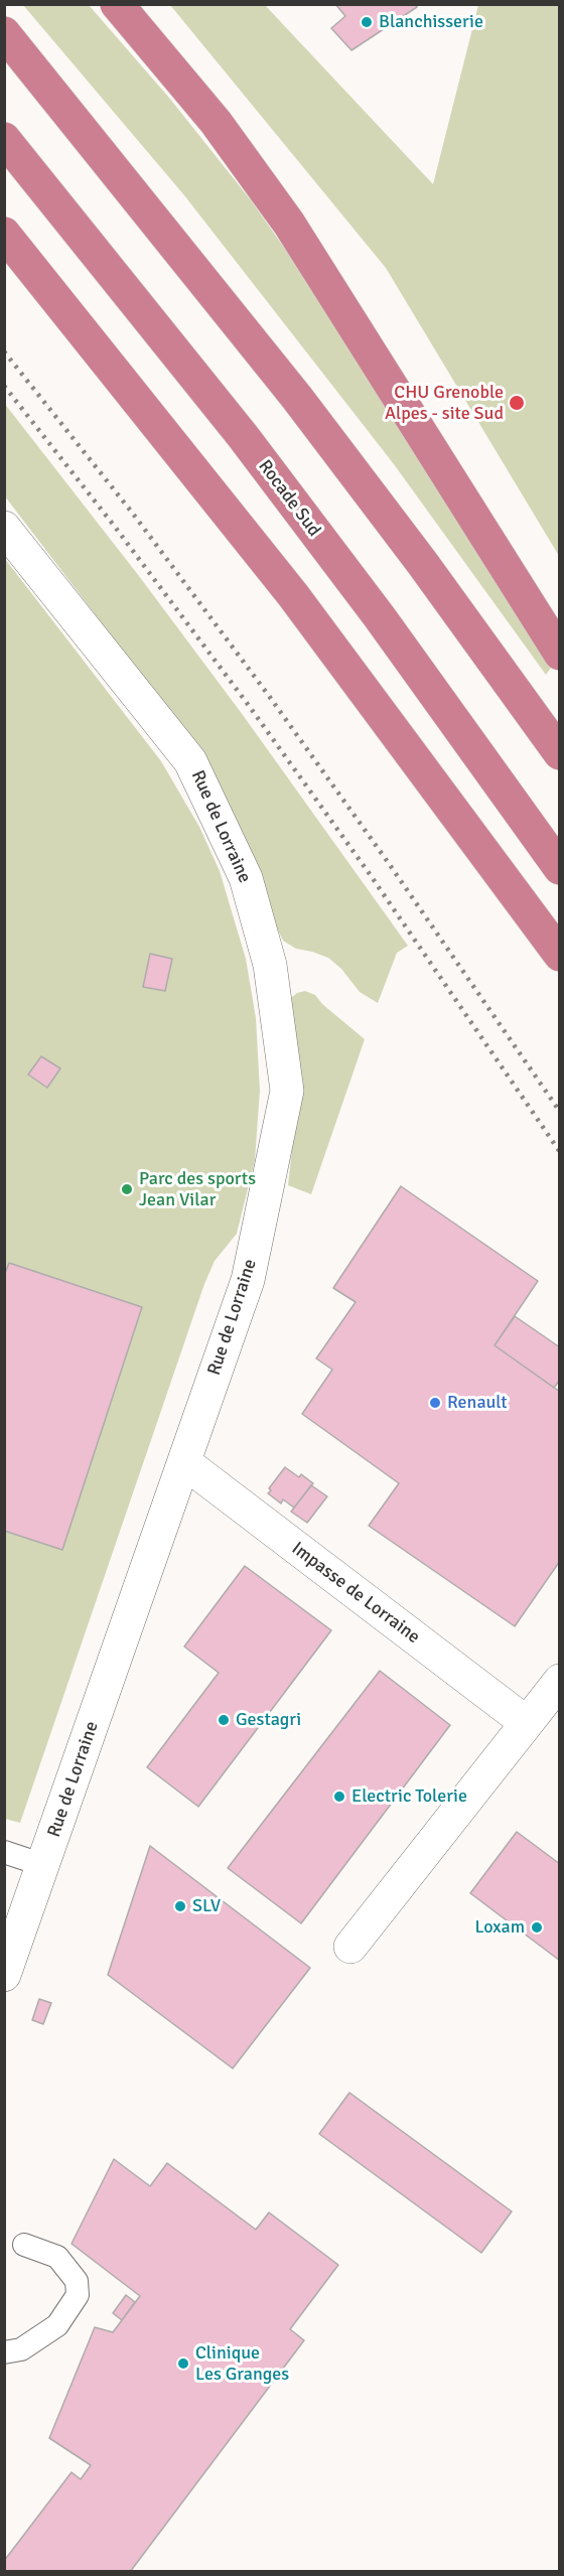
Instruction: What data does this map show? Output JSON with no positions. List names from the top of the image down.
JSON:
{
  "streets": {
    "highway": ["Rocade Sud"],
    "street": ["Rue de Lorraine", "Impasse de Lorraine"]
  },
  "crossings": [
    ["Rue de Lorraine", "Impasse de Lorraine"]
  ],
  "places": [
    "Blanchisserie",
    "CHU Grenoble Alpes - site Sud",
    "Parc des sports Jean Vilar",
    "Renault",
    "Gestagri",
    "Electric Tolerie",
    "SLV",
    "Loxam",
    "Clinique Les Granges"
  ]
}
